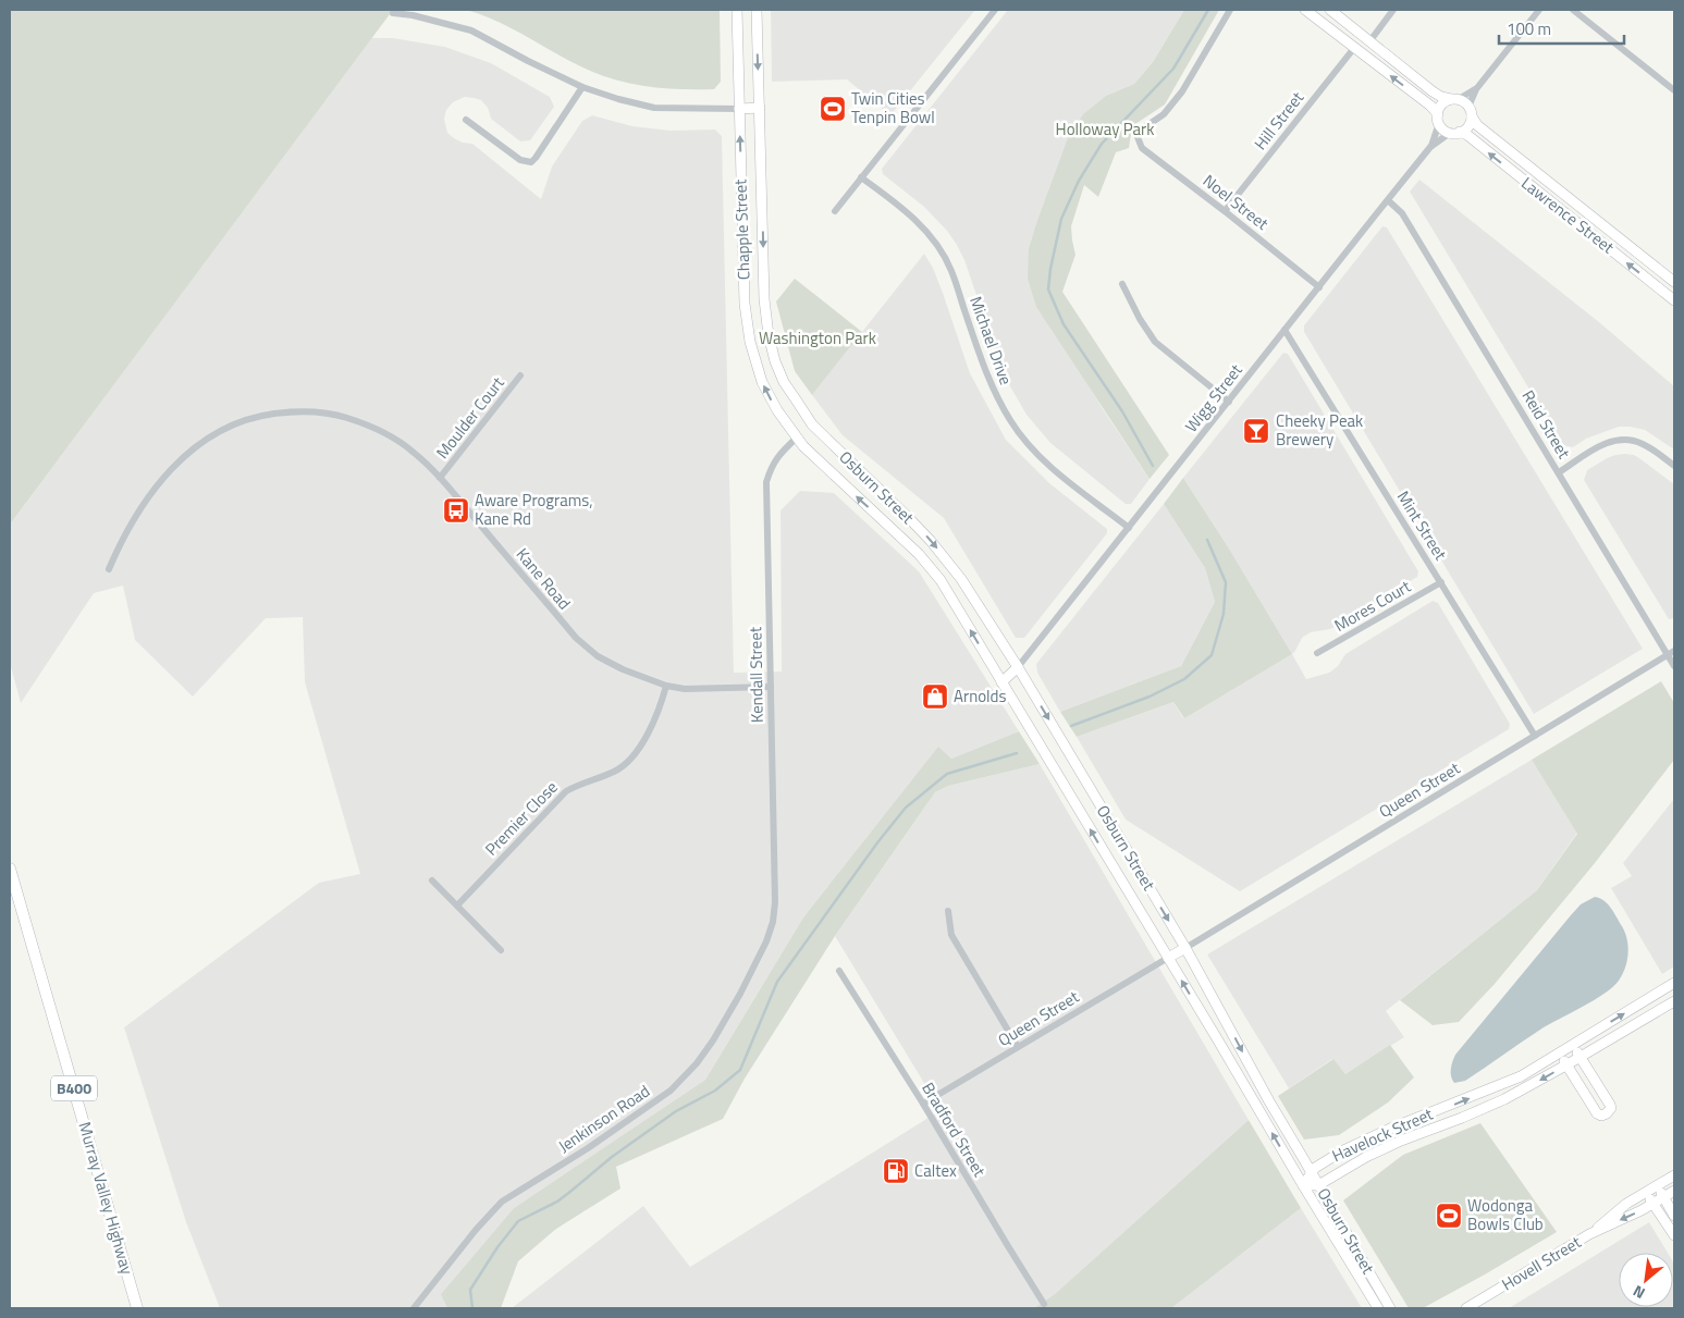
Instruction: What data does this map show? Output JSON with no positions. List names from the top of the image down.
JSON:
{
  "streets": {
    "main road": ["B400", "Murray Valley Highway"],
    "street": [
      "Hill Street",
      "Noel Street",
      "Lawrence Street",
      "Chapple Street",
      "Michael Drive",
      "Wigg Street",
      "Moulder Court",
      "Reid Street",
      "Osburn Street",
      "Mint Street",
      "Kane Road",
      "Mores Court",
      "Kendall Street",
      "Queen Street",
      "Premier Close",
      "Jenkinson Road",
      "Bradford Street",
      "Havelock Street",
      "Hovell Street"
    ]
  },
  "crossings": [
    ["Hill Street", "Noel Street"],
    ["Noel Street", "Wigg Street"],
    ["Lawrence Street", "Wigg Street"],
    ["Chapple Street", "Osburn Street"],
    ["Chapple Street", "Kendall Street"],
    ["Michael Drive", "Wigg Street"],
    ["Wigg Street", "Reid Street"],
    ["Wigg Street", "Osburn Street"],
    ["Wigg Street", "Mint Street"],
    ["Moulder Court", "Kane Road"],
    ["Reid Street", "Queen Street"],
    ["Osburn Street", "Kendall Street"],
    ["Osburn Street", "Queen Street"],
    ["Osburn Street", "Havelock Street"],
    ["Mint Street", "Mores Court"],
    ["Mint Street", "Queen Street"],
    ["Kane Road", "Kendall Street"],
    ["Kane Road", "Premier Close"],
    ["Kendall Street", "Jenkinson Road"],
    ["Queen Street", "Bradford Street"]
  ],
  "parks": ["Holloway Park", "Washington Park"],
  "places": {
    "sports": ["Twin Cities Tenpin Bowl", "Wodonga Bowls Club"],
    "bar": ["Cheeky Peak Brewery"],
    "bus stop": ["Aware Programs, Kane Rd"],
    "shop": ["Arnolds"],
    "fuel station": ["Caltex"]
  },
  "scale_bar": "100 m",
  "north": "bottom left"
}
